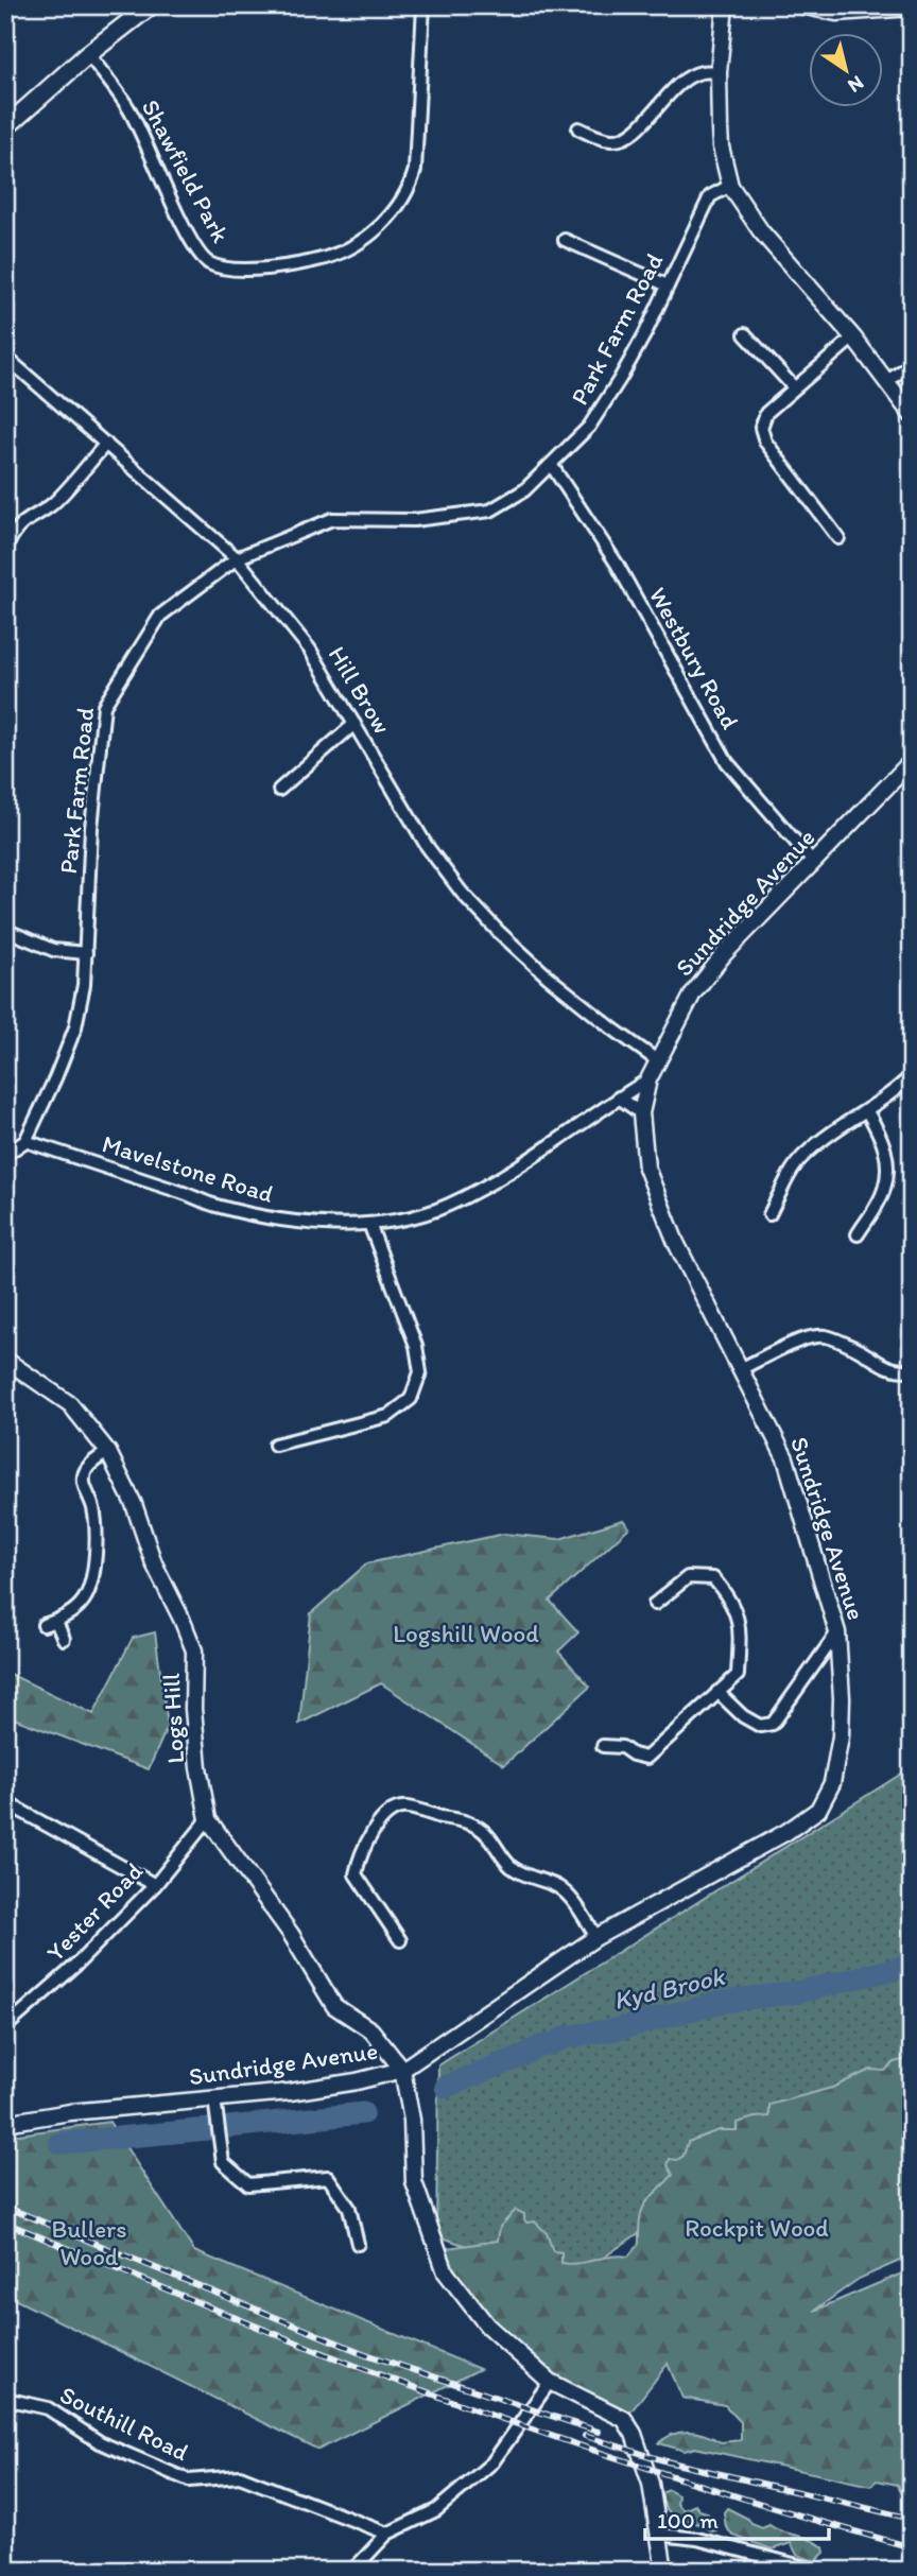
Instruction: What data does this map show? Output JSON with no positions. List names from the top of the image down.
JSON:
{
  "streets": {
    "street": [
      "Shawfield Park",
      "Park Farm Road",
      "Westbury Road",
      "Hill Brow",
      "Sundridge Avenue",
      "Mavelstone Road",
      "Logs Hill",
      "Yester Road",
      "Southill Road"
    ]
  },
  "crossings": [
    ["Park Farm Road", "Westbury Road"],
    ["Park Farm Road", "Hill Brow"],
    ["Park Farm Road", "Mavelstone Road"],
    ["Westbury Road", "Sundridge Avenue"],
    ["Hill Brow", "Sundridge Avenue"],
    ["Sundridge Avenue", "Mavelstone Road"],
    ["Sundridge Avenue", "Logs Hill"],
    ["Logs Hill", "Yester Road"]
  ],
  "water": ["Kyd Brook"],
  "parks": ["Logshill Wood", "Rockpit Wood", "Bullers Wood"],
  "scale_bar": "100 m",
  "north": "bottom right"
}
